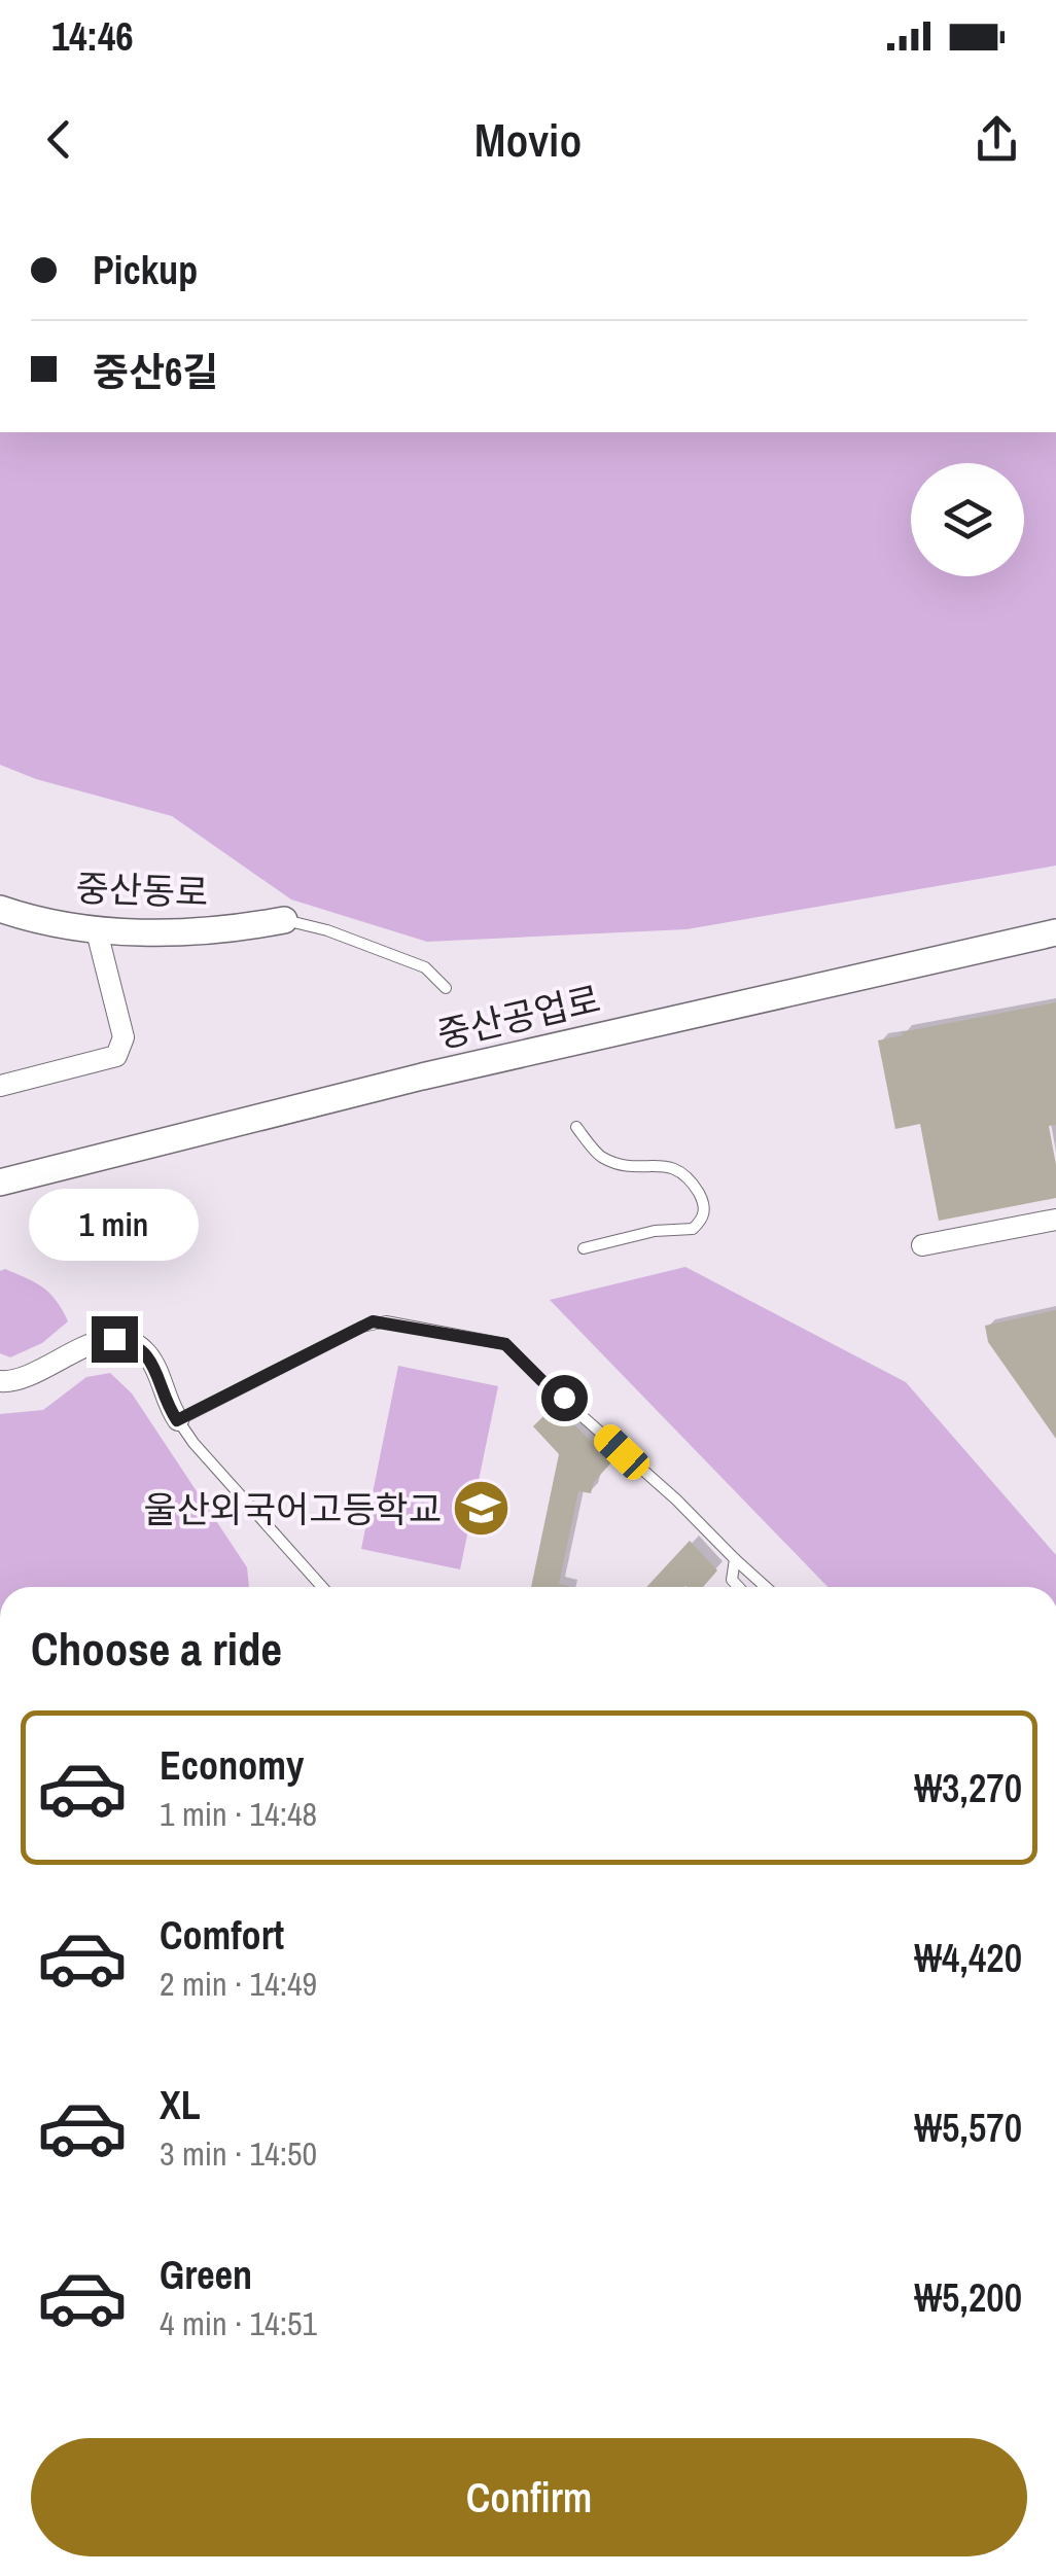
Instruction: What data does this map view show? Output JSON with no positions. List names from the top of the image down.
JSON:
{
  "streets": {
    "street": ["중산동로", "중산공업로"]
  },
  "places": {
    "school or university": ["울산외국어고등학교"]
  },
  "page": {
    "status": "14:46",
    "header": "Movio",
    "banner": ["Pickup", "중산6길"],
    "bubble": "1 min",
    "heading": "Choose a ride",
    "list": [
      {
        "name": "Economy",
        "note": "1 min · 14:48",
        "value": "₩3,270"
      },
      {
        "name": "Comfort",
        "note": "2 min · 14:49",
        "value": "₩4,420"
      },
      {
        "name": "XL",
        "note": "3 min · 14:50",
        "value": "₩5,570"
      },
      {
        "name": "Green",
        "note": "4 min · 14:51",
        "value": "₩5,200"
      }
    ],
    "buttons": "Confirm"
  }
}
